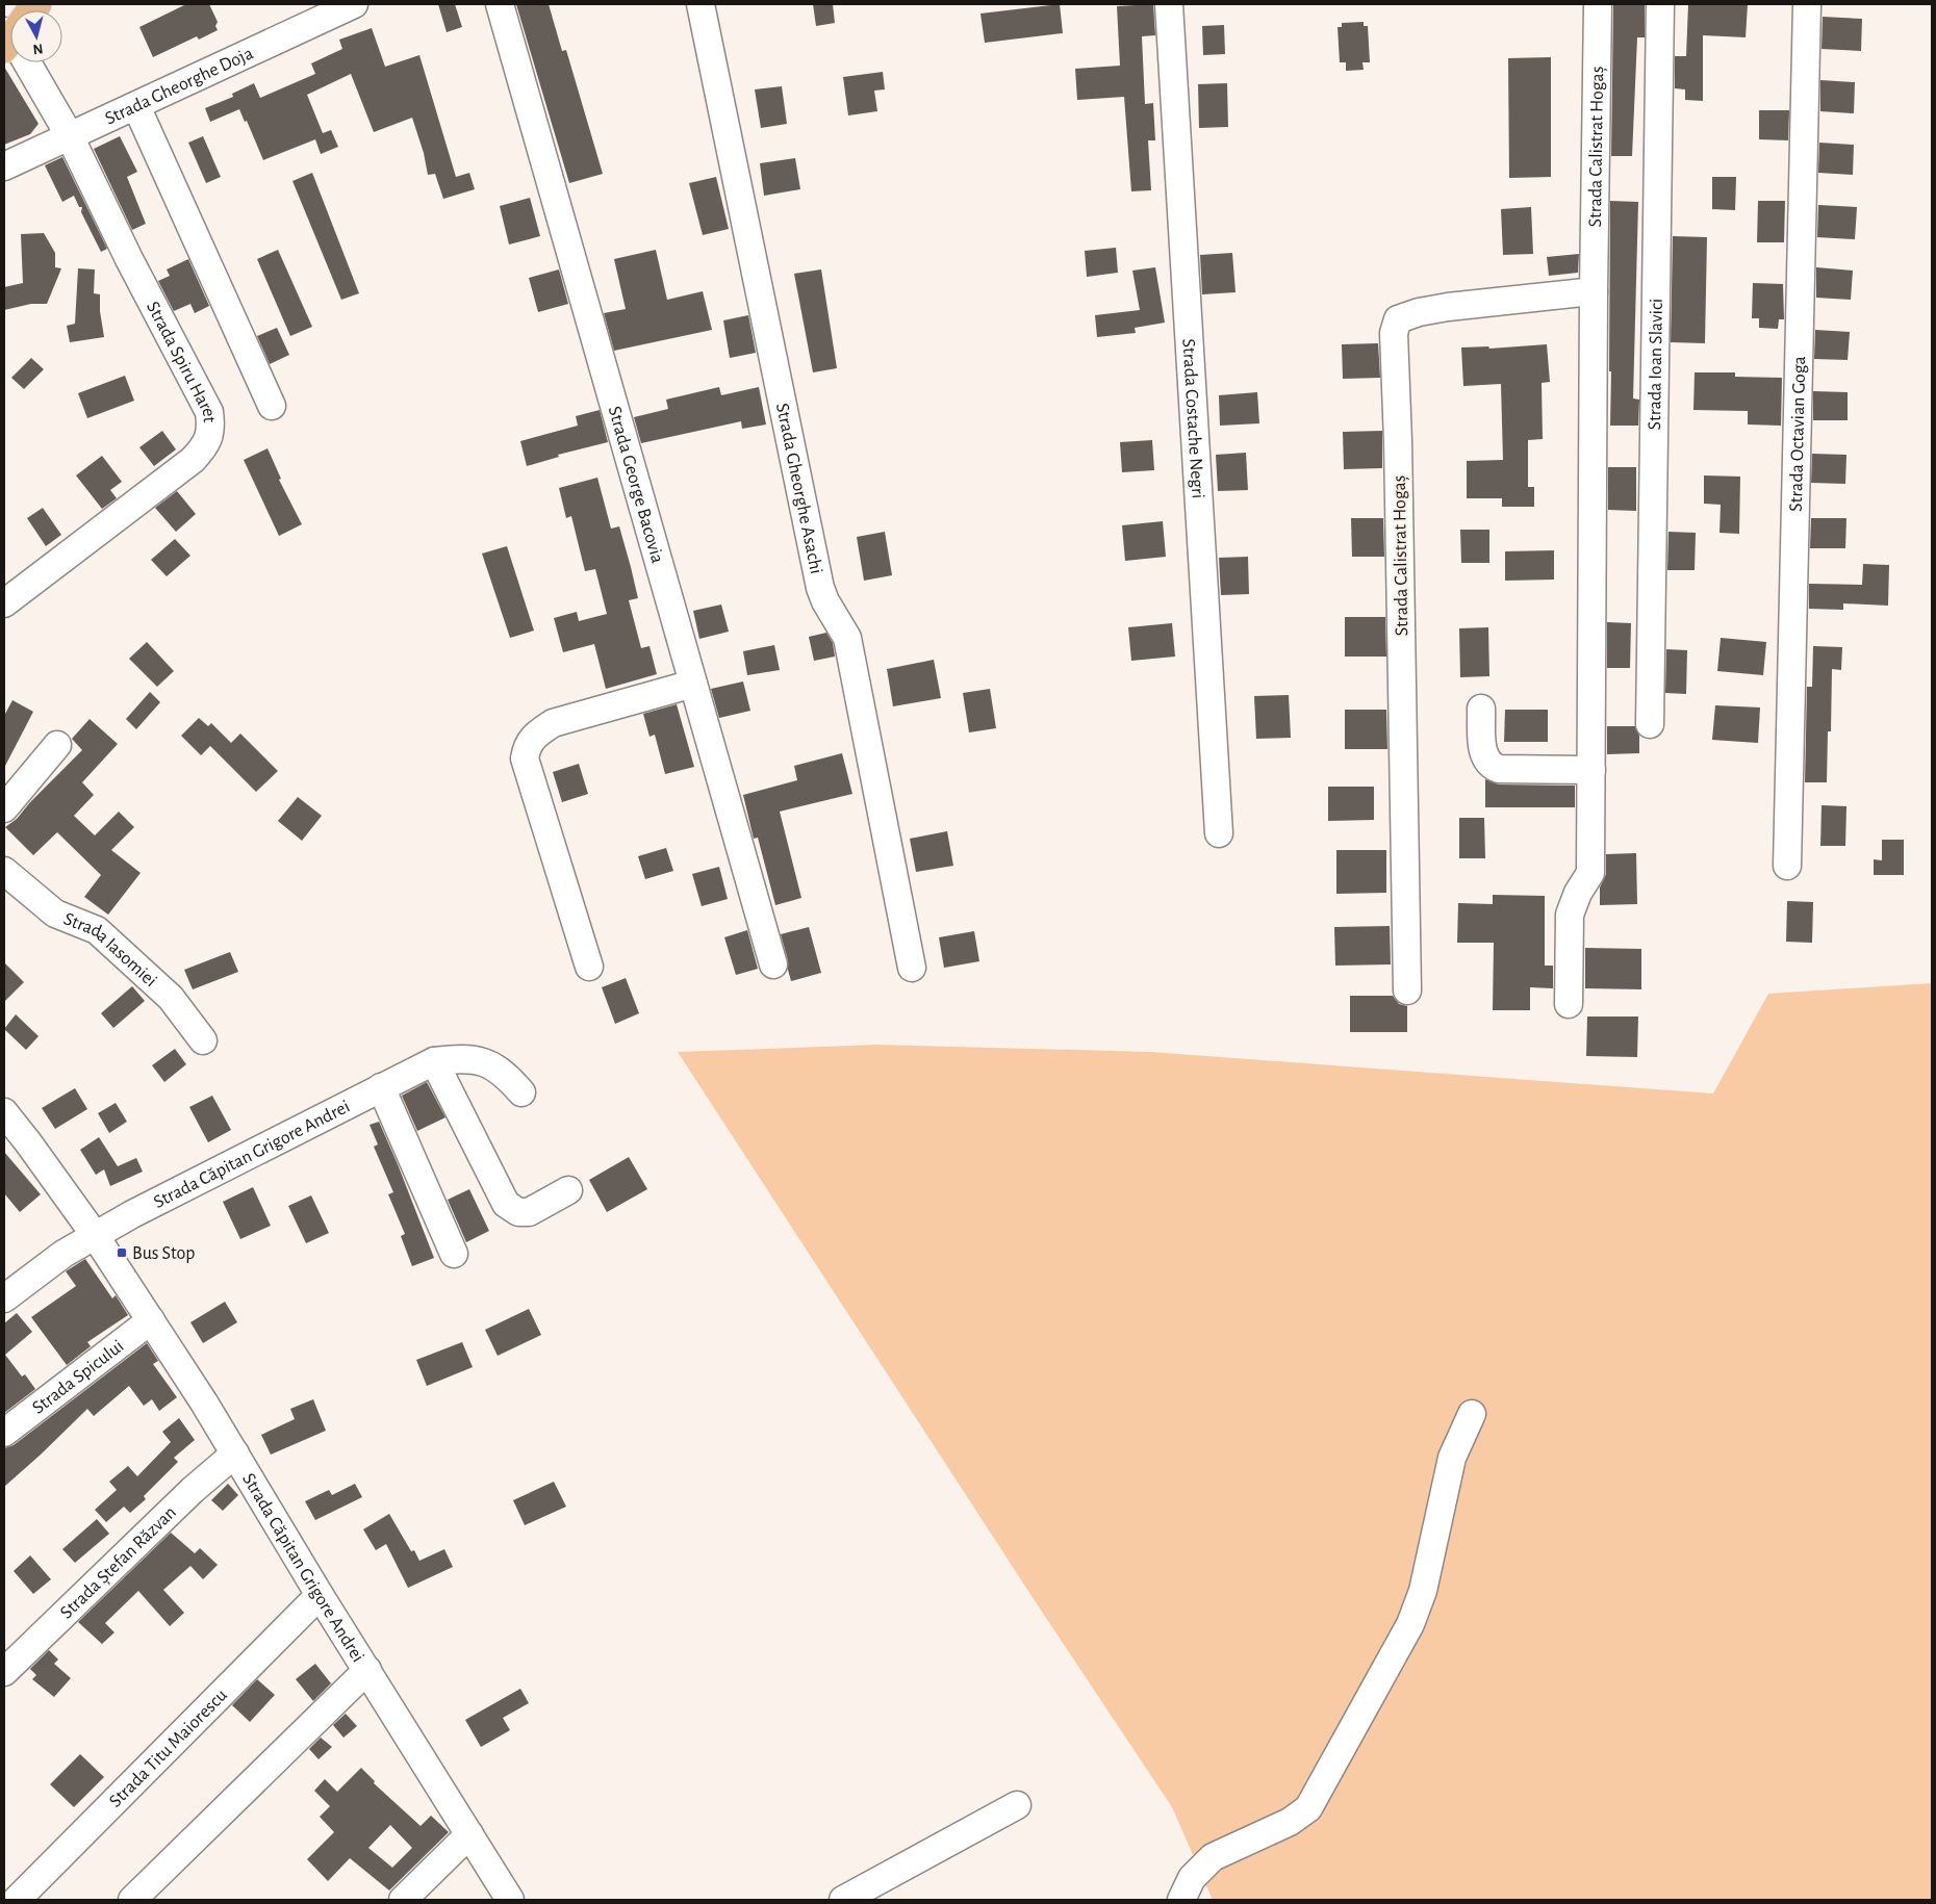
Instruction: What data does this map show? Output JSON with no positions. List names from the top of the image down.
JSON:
{
  "streets": {
    "street": [
      "Strada Gheorghe Doja",
      "Strada Calistrat Hogaș",
      "Strada Spiru Haret",
      "Strada Ioan Slavici",
      "Strada Costache Negri",
      "Strada Octavian Goga",
      "Strada George Bacovia",
      "Strada Gheorghe Asachi",
      "Strada Iasomiei",
      "Strada Căpitan Grigore Andrei",
      "Strada Spicului",
      "Strada Ștefan Răzvan",
      "Strada Titu Maiorescu"
    ]
  },
  "crossings": [
    ["Strada Gheorghe Doja", "Strada Spiru Haret"],
    ["Strada Căpitan Grigore Andrei", "Strada Spicului"],
    ["Strada Căpitan Grigore Andrei", "Strada Ștefan Răzvan"],
    ["Strada Căpitan Grigore Andrei", "Strada Titu Maiorescu"]
  ],
  "places": {
    "transit": ["Bus Stop"]
  },
  "north": "bottom"
}
